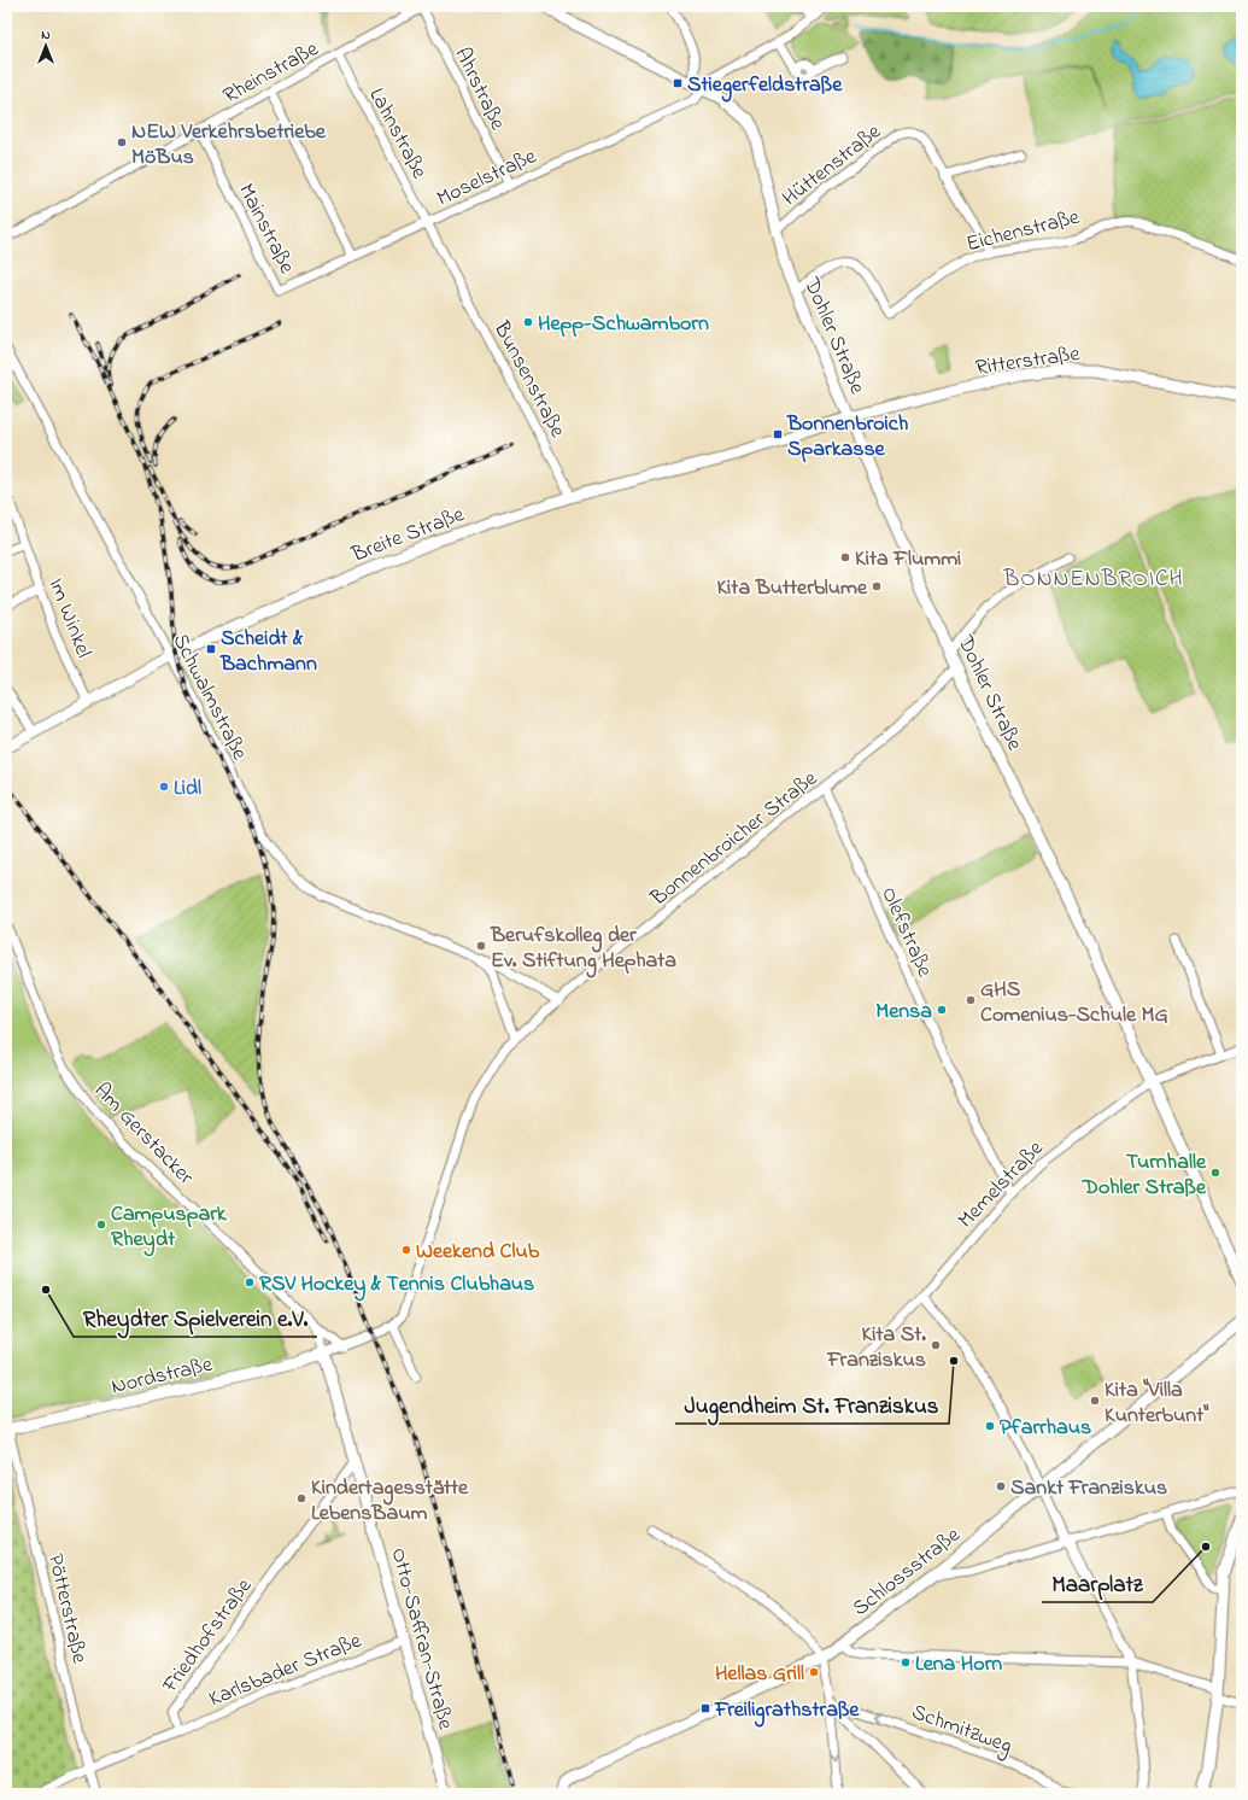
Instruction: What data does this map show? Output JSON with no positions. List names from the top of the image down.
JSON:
{
  "streets": {
    "main road": [
      "Dohler Straße",
      "Ritterstraße",
      "Breite Straße",
      "Nordstraße",
      "Schlossstraße",
      "Otto-Saffran-Straße"
    ],
    "street": [
      "Rheinstraße",
      "Ahrstraße",
      "Lahnstraße",
      "Hüttenstraße",
      "Moselstraße",
      "Mainstraße",
      "Eichenstraße",
      "Bunsenstraße",
      "Im Winkel",
      "Schwalmstraße",
      "Bonnenbroicher Straße",
      "Olefstraße",
      "Am Gerstacker",
      "Memelstraße",
      "Pötterstraße",
      "Friedhofstraße",
      "Karlsbader Straße",
      "Schmitzweg"
    ]
  },
  "crossings": [
    ["Rheinstraße", "Ahrstraße"],
    ["Rheinstraße", "Lahnstraße"],
    ["Rheinstraße", "Mainstraße"],
    ["Ahrstraße", "Moselstraße"],
    ["Lahnstraße", "Moselstraße"],
    ["Lahnstraße", "Bunsenstraße"],
    ["Hüttenstraße", "Eichenstraße"],
    ["Hüttenstraße", "Dohler Straße"],
    ["Moselstraße", "Mainstraße"],
    ["Moselstraße", "Dohler Straße"],
    ["Eichenstraße", "Dohler Straße"],
    ["Dohler Straße", "Ritterstraße"],
    ["Dohler Straße", "Breite Straße"],
    ["Dohler Straße", "Bonnenbroicher Straße"],
    ["Dohler Straße", "Memelstraße"],
    ["Ritterstraße", "Breite Straße"],
    ["Bunsenstraße", "Breite Straße"],
    ["Breite Straße", "Im Winkel"],
    ["Breite Straße", "Schwalmstraße"],
    ["Schwalmstraße", "Bonnenbroicher Straße"],
    ["Bonnenbroicher Straße", "Olefstraße"],
    ["Olefstraße", "Memelstraße"],
    ["Am Gerstacker", "Nordstraße"],
    ["Am Gerstacker", "Otto-Saffran-Straße"],
    ["Nordstraße", "Pötterstraße"],
    ["Nordstraße", "Otto-Saffran-Straße"],
    ["Friedhofstraße", "Otto-Saffran-Straße"],
    ["Friedhofstraße", "Karlsbader Straße"],
    ["Otto-Saffran-Straße", "Karlsbader Straße"]
  ],
  "districts": ["BONNENBROICH"],
  "places": {
    "transit": [
      "Stiegerfeldstraße",
      "Bonnenbroich Sparkasse",
      "Scheidt & Bachmann",
      "Freiligrathstraße"
    ],
    "other": [
      "NEW Verkehrsbetriebe MöBus",
      "Hepp-Schwamborn",
      "Kita Flummi",
      "Kita Butterblume",
      "Lidl",
      "Berufskolleg der Ev. Stiftung Hephata",
      "GHS Comenius-Schule MG",
      "Mensa",
      "Turnhalle Dohler Straße",
      "Campuspark Rheydt",
      "Weekend Club",
      "RSV Hockey & Tennis Clubhaus",
      "Rheydter Spielverein e.V.",
      "Kita St. Franziskus",
      "Jugendheim St. Franziskus",
      "Kita \"Villa Kunterbunt\"",
      "Pfarrhaus",
      "Sankt Franziskus",
      "Kindertagesstätte LebensBaum",
      "Maarplatz",
      "Lena Horn",
      "Hellas Grill"
    ]
  },
  "north": "top"
}
